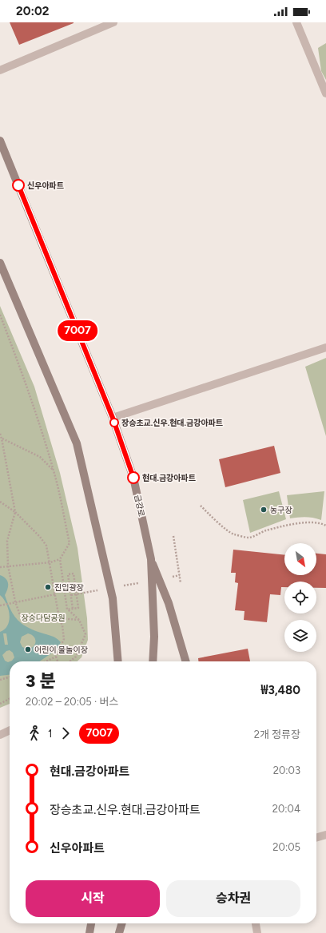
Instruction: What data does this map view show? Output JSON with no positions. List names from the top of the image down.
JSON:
{
  "streets": {
    "main road": ["금강로"]
  },
  "parks": ["장승다담공원"],
  "places": [
    "신우아파트",
    "장승초교.신우.현대.금강아파트",
    "현대.금강아파트",
    "농구장",
    "진입광장",
    "어린이 물놀이장"
  ],
  "lines": ["bus line 7007"],
  "north": "bottom right",
  "page": {
    "status": "20:02",
    "on_map": "7007",
    "heading": ["3 분", "20:02 – 20:05 · 버스", "₩3,480"],
    "legs": ["1", "7007", "2개 정류장"],
    "list": [
      {
        "name": "현대.금강아파트",
        "value": "20:03"
      },
      {
        "name": "장승초교.신우.현대.금강아파트",
        "value": "20:04"
      },
      {
        "name": "신우아파트",
        "value": "20:05"
      }
    ],
    "buttons": ["시작", "승차권"]
  }
}
